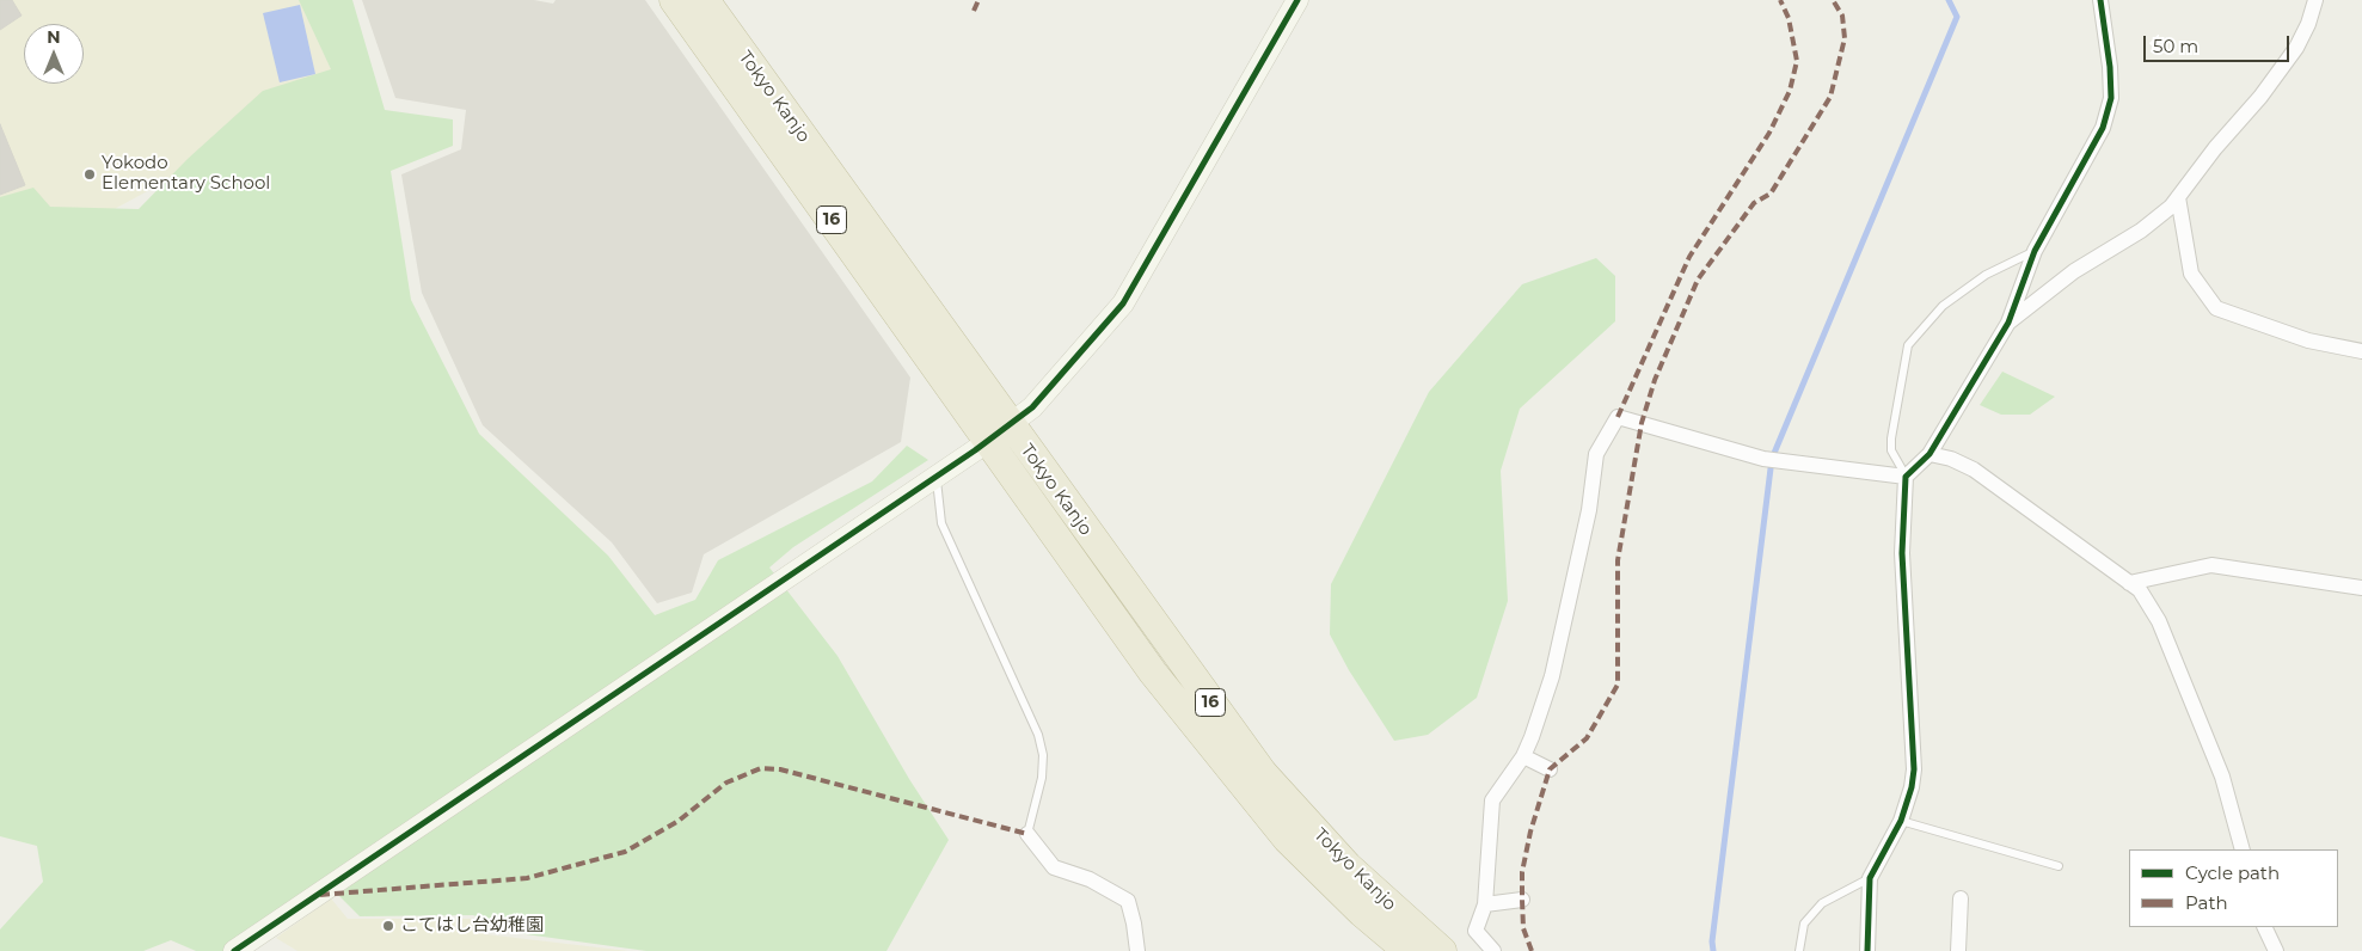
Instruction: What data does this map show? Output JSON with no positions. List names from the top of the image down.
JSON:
{
  "streets": {
    "highway": ["Tokyo Kanjo", "16"]
  },
  "places": ["Yokodo Elementary School", "こてはし台幼稚園"],
  "legend": ["Cycle path", "Path"],
  "scale_bar": "50 m",
  "north": "top"
}
